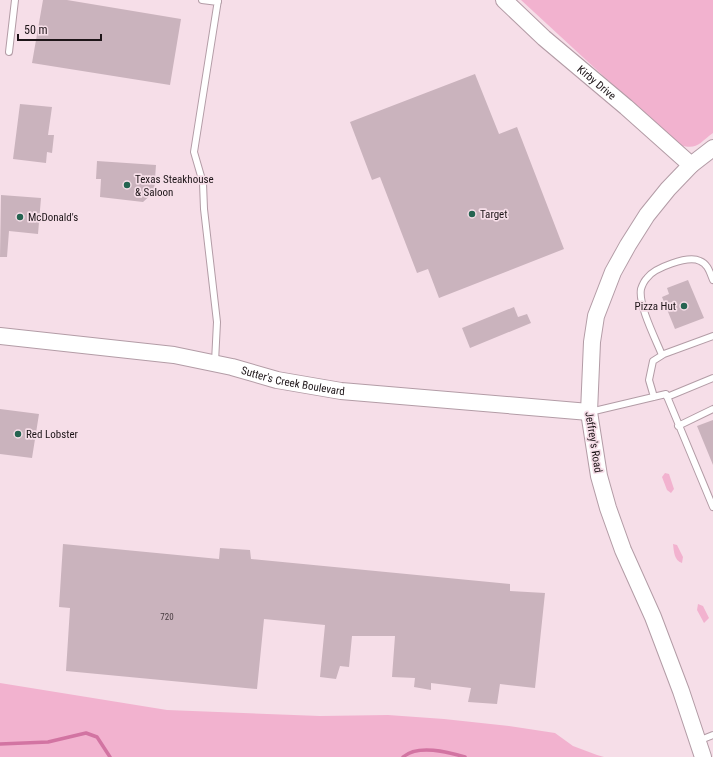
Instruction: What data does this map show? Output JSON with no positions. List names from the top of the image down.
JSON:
{
  "streets": {
    "street": ["Kirby Drive", "Sutter's Creek Boulevard", "Jeffrey's Road"]
  },
  "crossings": [
    ["Kirby Drive", "Jeffrey's Road"],
    ["Sutter's Creek Boulevard", "Jeffrey's Road"]
  ],
  "places": [
    "Texas Steakhouse & Saloon",
    "Target",
    "McDonald's",
    "Pizza Hut",
    "Red Lobster"
  ],
  "house_numbers": ["720"],
  "scale_bar": "50 m"
}
